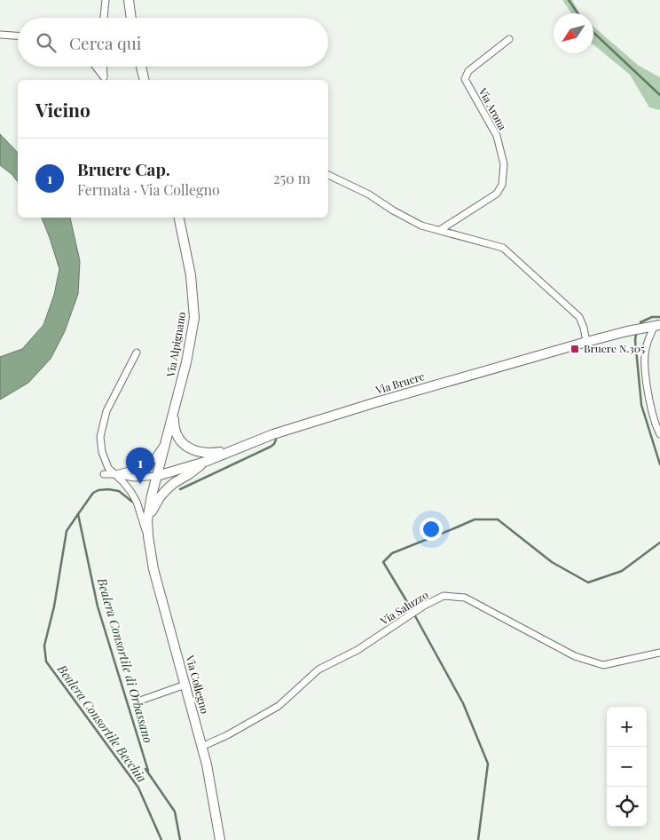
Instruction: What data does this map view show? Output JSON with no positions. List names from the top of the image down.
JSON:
{
  "streets": {
    "street": [
      "Via Arona",
      "Via Alpignano",
      "Via Bruere",
      "Via Saluzzo",
      "Via Collegno"
    ]
  },
  "crossings": [
    ["Via Alpignano", "Via Bruere"],
    ["Via Alpignano", "Via Collegno"],
    ["Via Bruere", "Via Collegno"],
    ["Via Saluzzo", "Via Collegno"]
  ],
  "water": ["Bealera Consortile di Orbassano", "Bealera Consortile Becchia"],
  "places": {
    "transit": ["Bruere N.305"]
  },
  "north": "bottom left",
  "page": {
    "search": "Cerca qui",
    "heading": "Vicino",
    "list": [
      {
        "mark": "1",
        "name": "Bruere Cap.",
        "note": "Fermata · Via Collegno",
        "value": "250 m"
      }
    ],
    "pins": "1",
    "map_buttons": ["+", "−"]
  }
}
